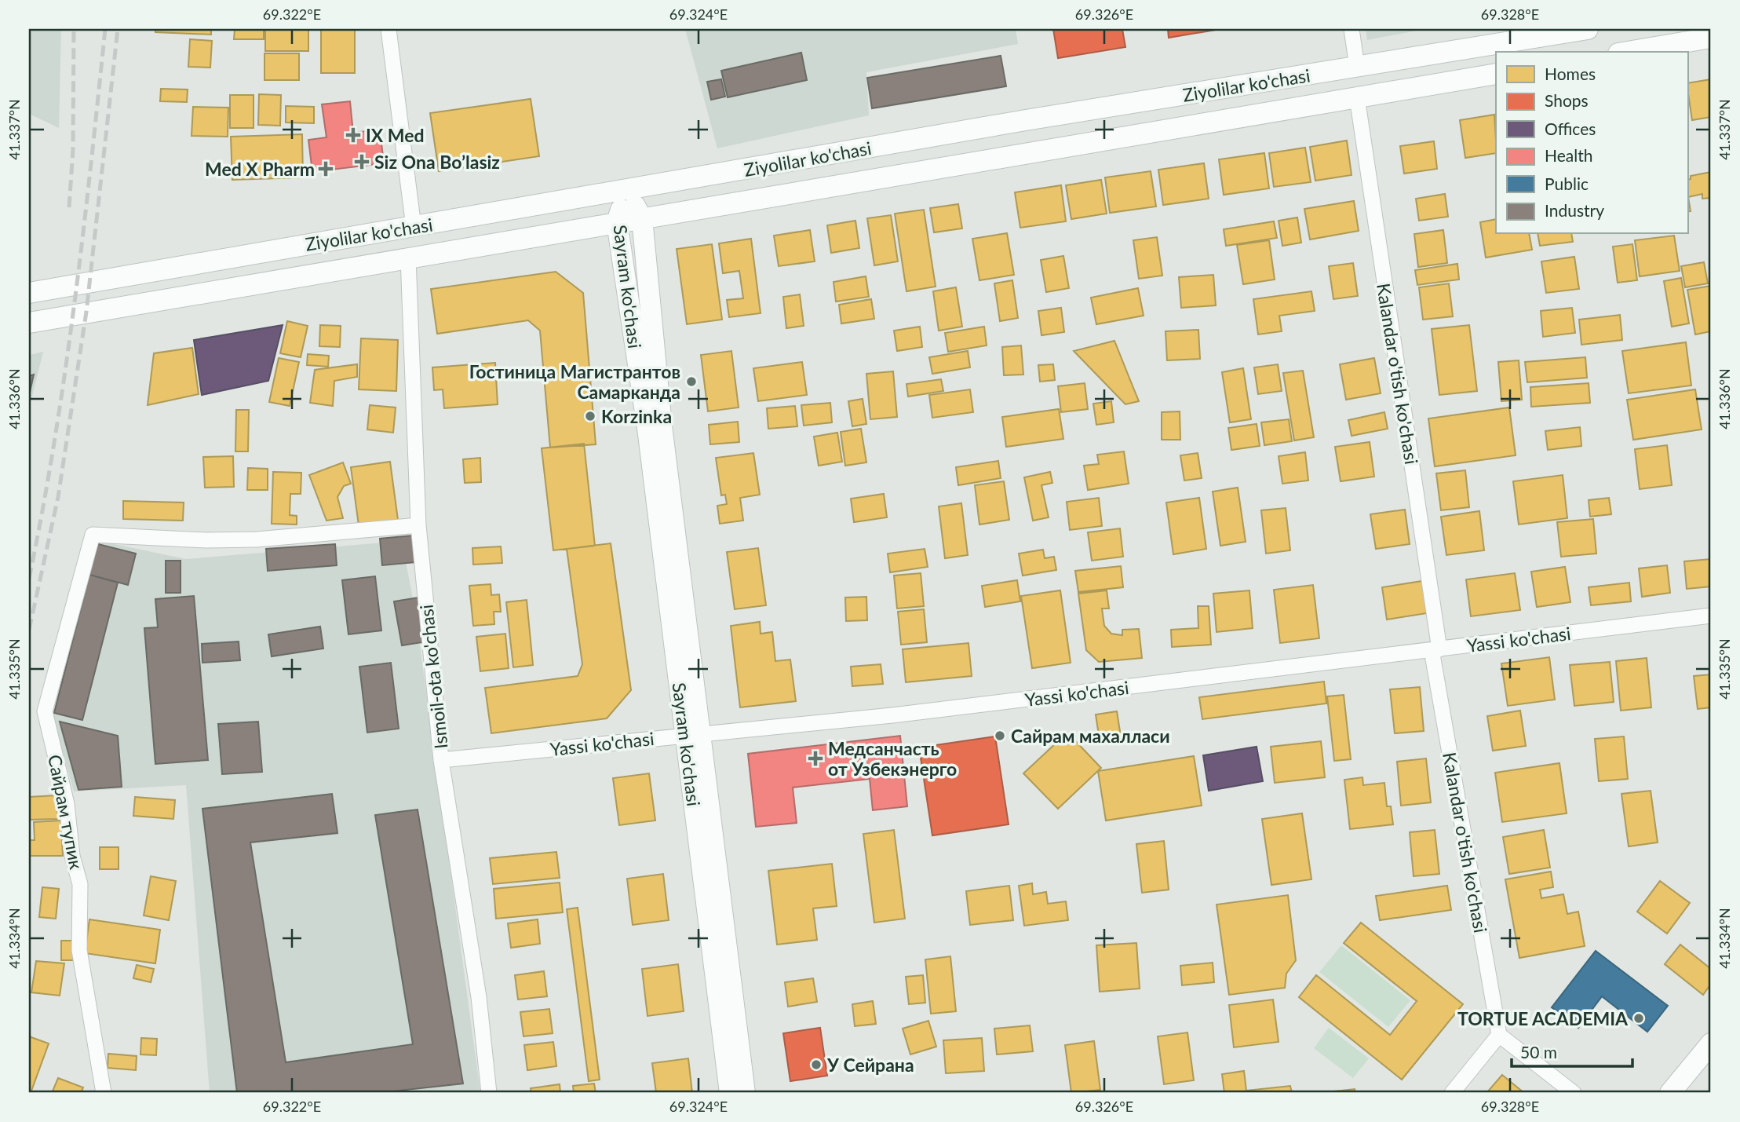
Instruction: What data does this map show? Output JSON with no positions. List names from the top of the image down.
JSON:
{
  "streets": {
    "main road": ["Ziyolilar ko'chasi", "Sayram ko'chasi"],
    "street": [
      "Kalandar o'tish ko'chasi",
      "Yassi ko'chasi",
      "Ismoil-ota ko'chasi",
      "Сайрам тупик"
    ]
  },
  "crossings": [
    ["Ziyolilar ko'chasi", "Sayram ko'chasi"],
    ["Ziyolilar ko'chasi", "Kalandar o'tish ko'chasi"],
    ["Ziyolilar ko'chasi", "Ismoil-ota ko'chasi"],
    ["Sayram ko'chasi", "Yassi ko'chasi"],
    ["Kalandar o'tish ko'chasi", "Yassi ko'chasi"],
    ["Yassi ko'chasi", "Ismoil-ota ko'chasi"],
    ["Ismoil-ota ko'chasi", "Сайрам тупик"]
  ],
  "places": {
    "health": [
      "IX Med",
      "Siz Ona Bo’lasiz",
      "Med X Pharm",
      "Медсанчасть от Узбекэнерго"
    ],
    "other": [
      "Гостиница Магистрантов Самарканда",
      "Korzinka",
      "Сайрам махалласи",
      "TORTUE ACADEMIA",
      "У Сейрана"
    ]
  },
  "legend": [
    "Homes",
    "Shops",
    "Offices",
    "Health",
    "Public",
    "Industry"
  ],
  "scale_bar": "50 m",
  "coordinates": [
    "69.322°E",
    "69.324°E",
    "69.326°E",
    "69.328°E",
    "41.337°N",
    "41.336°N",
    "41.335°N",
    "41.334°N"
  ]
}
